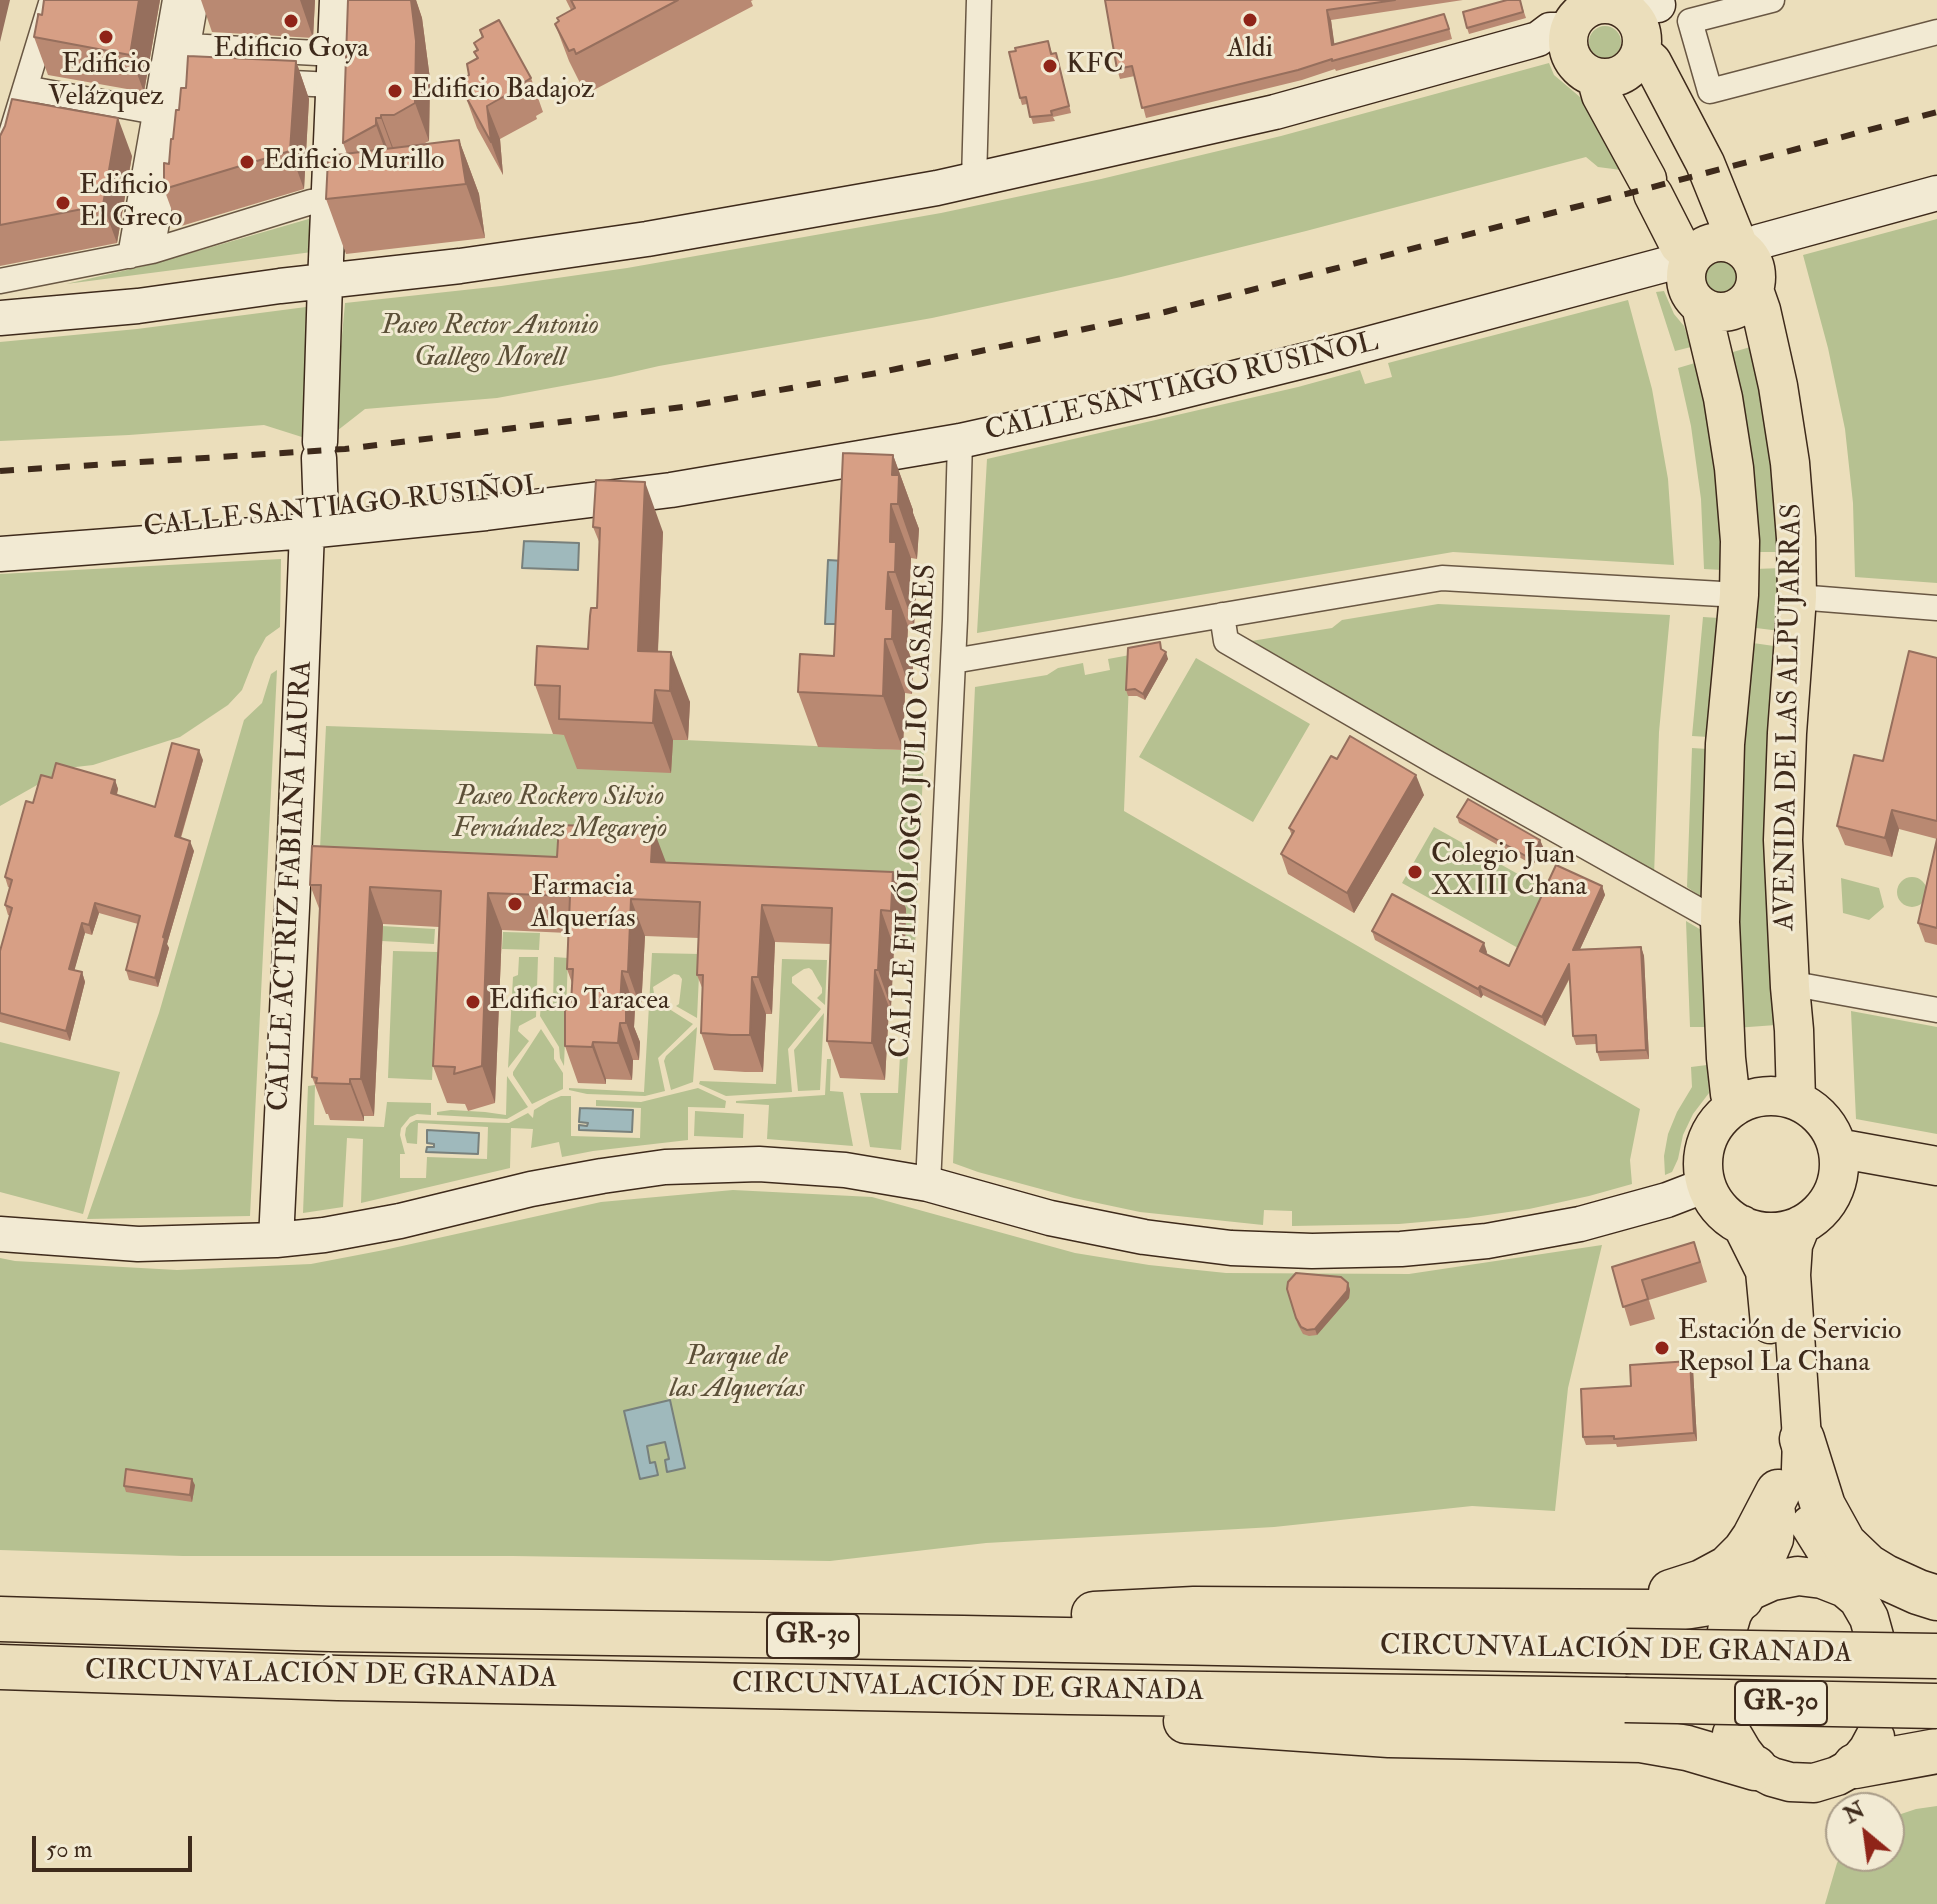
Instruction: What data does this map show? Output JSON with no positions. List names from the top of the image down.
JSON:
{
  "streets": {
    "highway": ["GR-30", "CIRCUNVALACIÓN DE GRANADA"],
    "main road": ["AVENIDA DE LAS ALPUJARRAS"],
    "street": ["CALLE SANTIAGO RUSIÑOL", "CALLE FILÓLOGO JULIO CASARES", "CALLE ACTRIZ FABIANA LAURA"]
  },
  "crossings": [
    ["CALLE SANTIAGO RUSIÑOL", "AVENIDA DE LAS ALPUJARRAS"],
    ["CALLE SANTIAGO RUSIÑOL", "CALLE FILÓLOGO JULIO CASARES"],
    ["CALLE SANTIAGO RUSIÑOL", "CALLE ACTRIZ FABIANA LAURA"]
  ],
  "parks": ["Paseo Rector Antonio Gallego Morell", "Paseo Rockero Silvio Fernández Megarejo", "Parque de las Alquerías"],
  "places": [
    "Aldi",
    "Edificio Goya",
    "Edificio Velázquez",
    "KFC",
    "Edificio Badajoz",
    "Edificio Murillo",
    "Edificio El Greco",
    "Colegio Juan XXIII Chana",
    "Farmacia Alquerías",
    "Edificio Taracea",
    "Estación de Servicio Repsol La Chana"
  ],
  "scale_bar": "50 m",
  "north": "top left"
}
